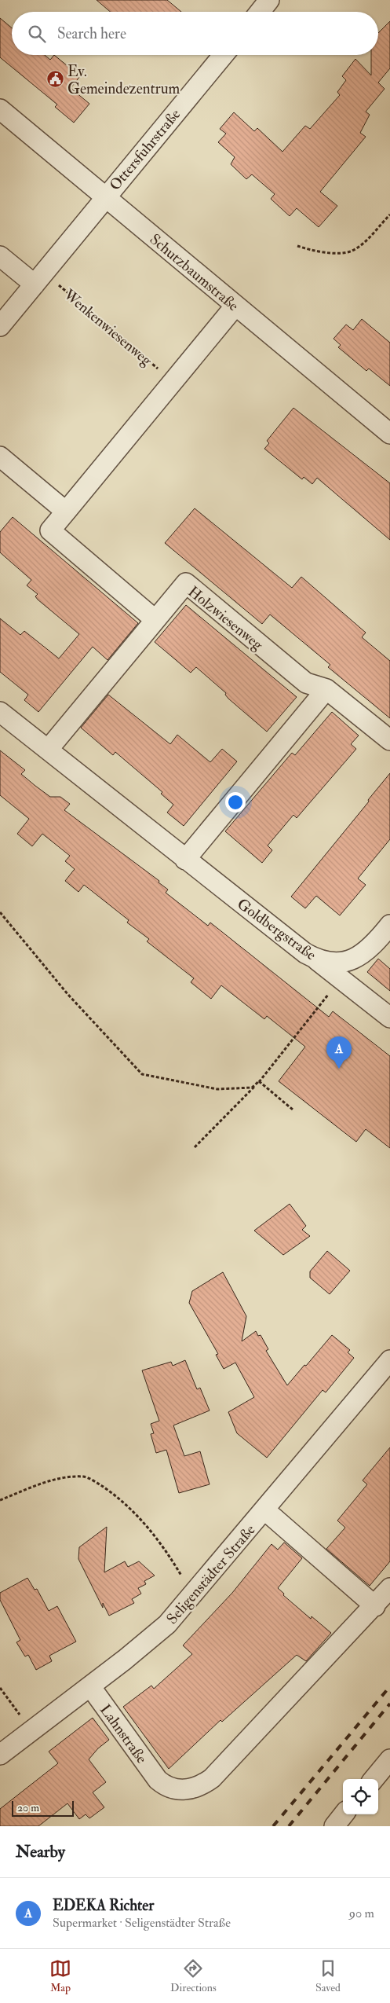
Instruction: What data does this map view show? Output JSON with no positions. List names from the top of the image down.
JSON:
{
  "streets": {
    "street": [
      "Ottersfuhrstraße",
      "Schutzbaumstraße",
      "Holzwiesenweg",
      "Goldbergstraße",
      "Seligenstädter Straße",
      "Lahnstraße"
    ],
    "path": ["Wenkenwiesenweg"]
  },
  "crossings": [
    ["Ottersfuhrstraße", "Schutzbaumstraße"],
    ["Seligenstädter Straße", "Lahnstraße"]
  ],
  "places": {
    "public building": ["Ev. Gemeindezentrum"]
  },
  "scale_bar": "20 m",
  "page": {
    "search": "Search here",
    "pins": "A",
    "scale": "20 m",
    "heading": "Nearby",
    "list": [
      {
        "mark": "A",
        "name": "EDEKA Richter",
        "note": "Supermarket · Seligenstädter Straße",
        "value": "90 m"
      }
    ],
    "nav": ["Map", "Directions", "Saved"]
  }
}
